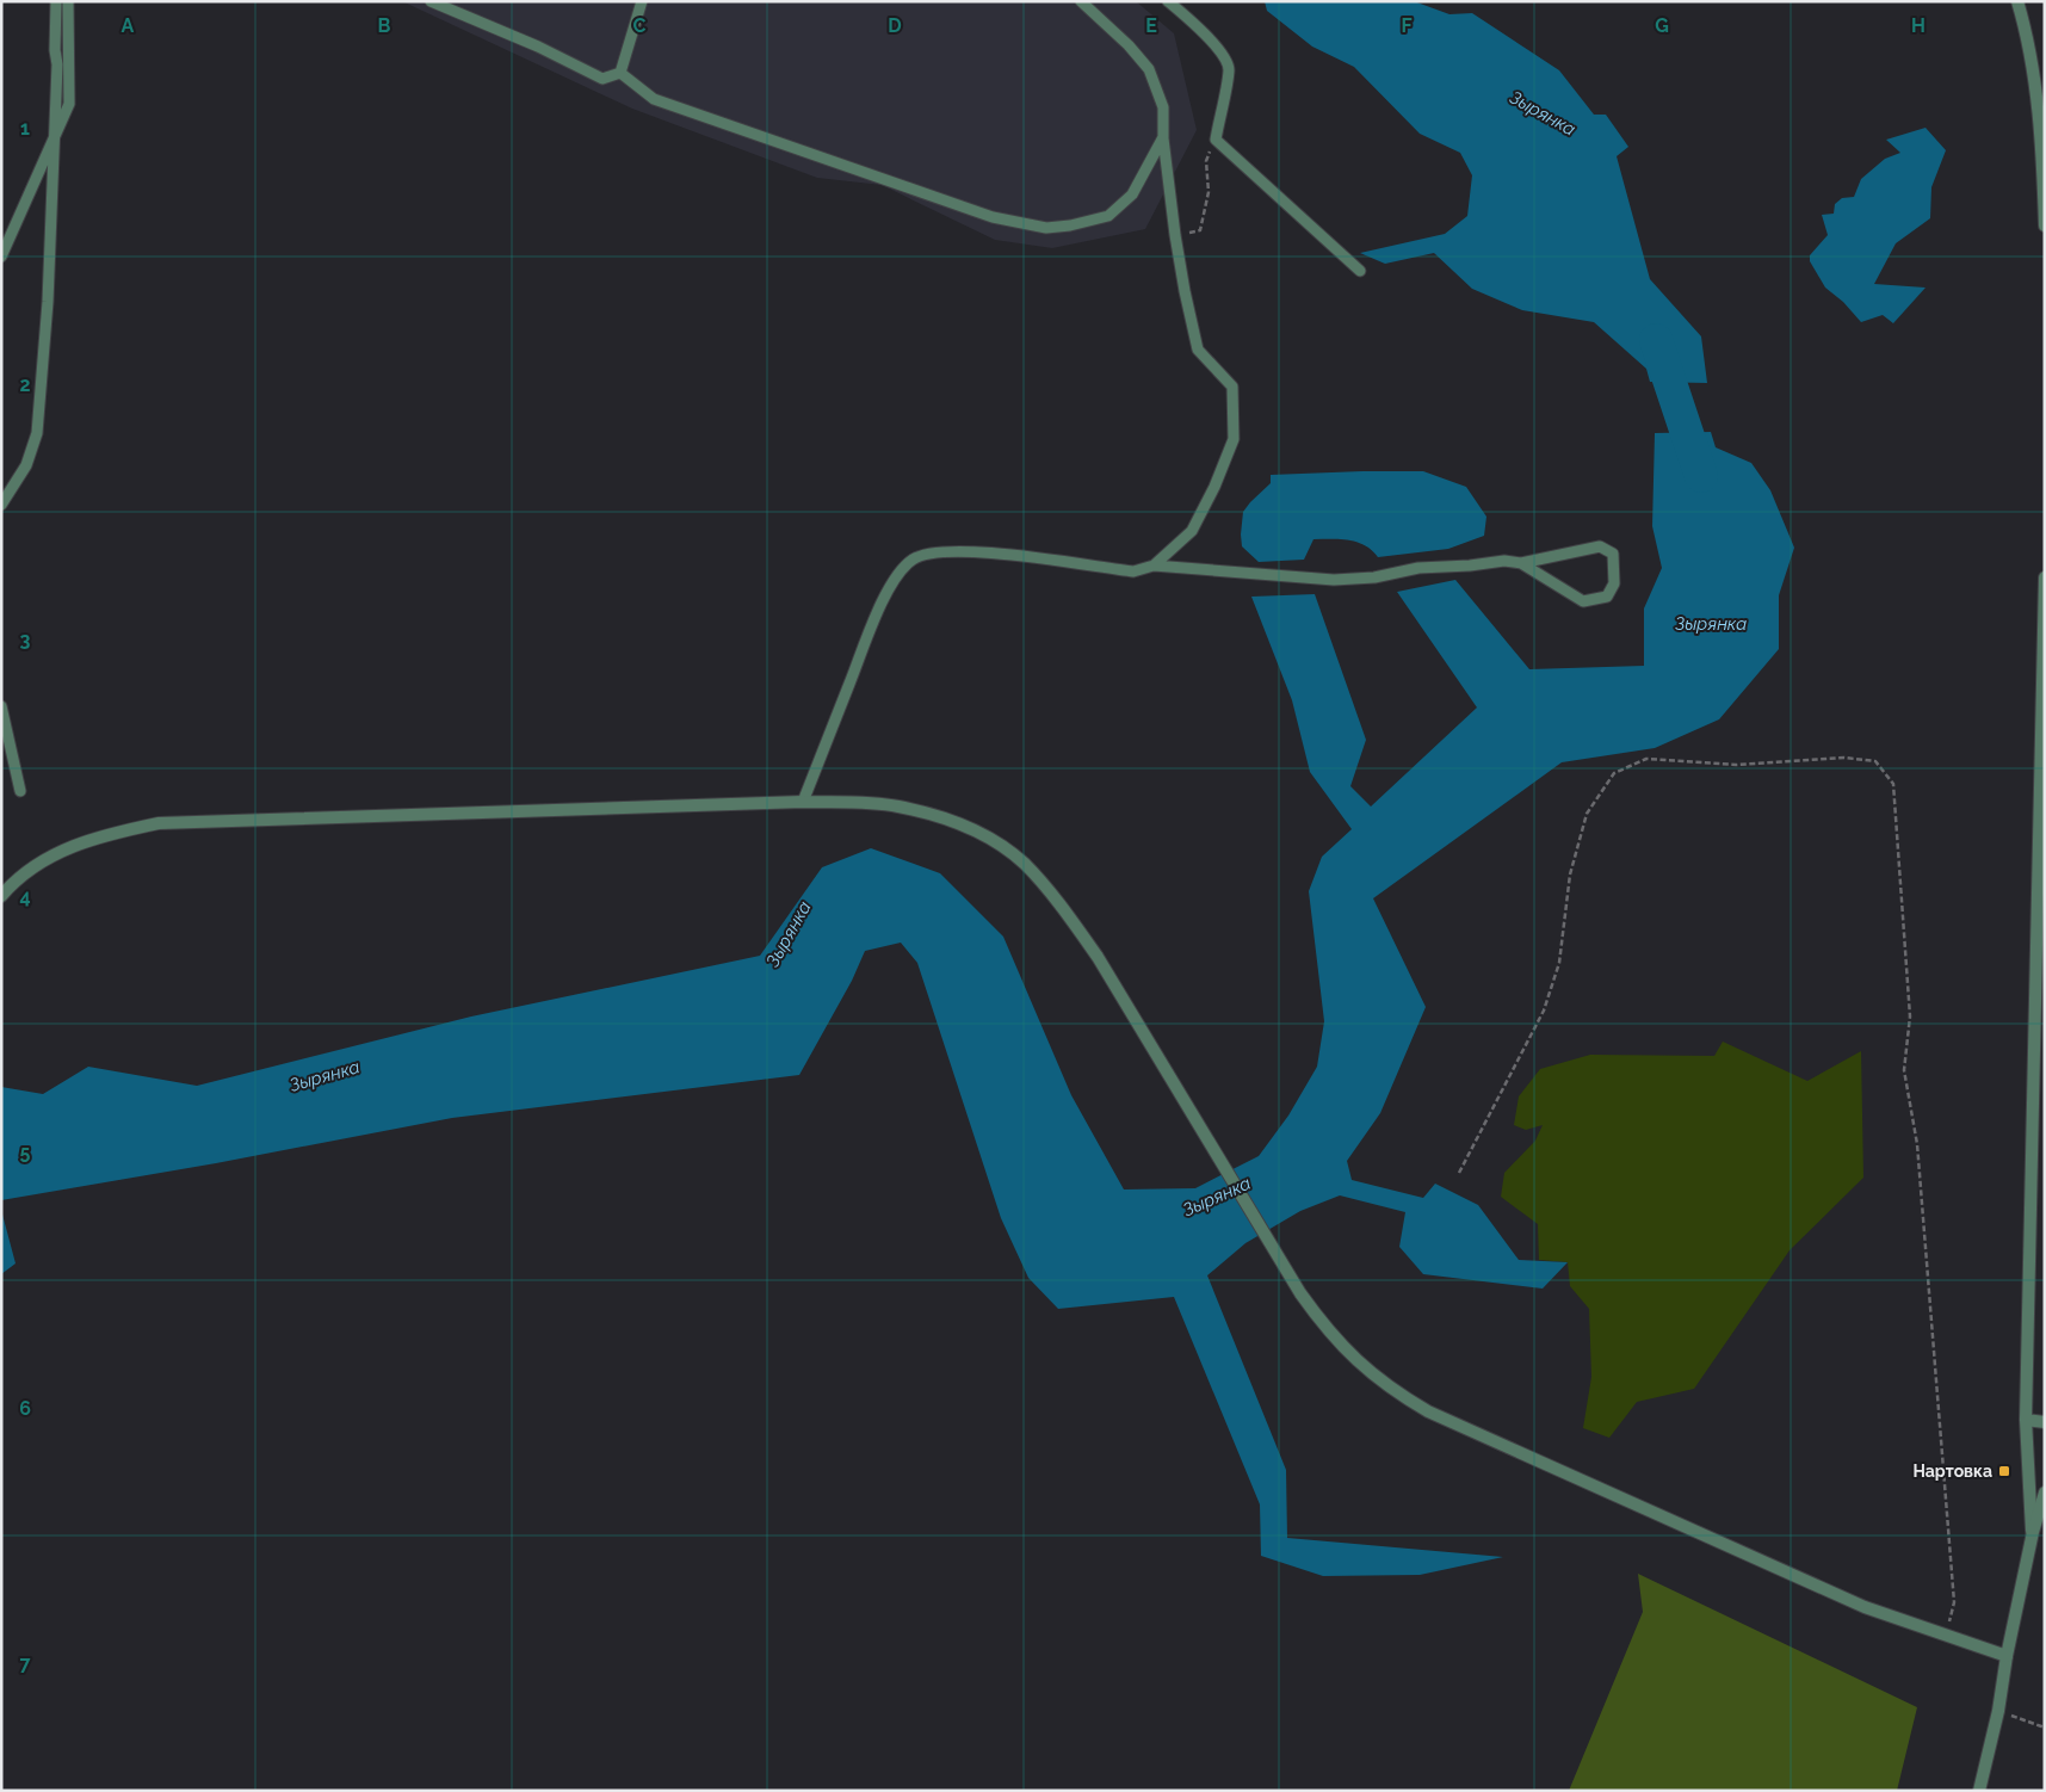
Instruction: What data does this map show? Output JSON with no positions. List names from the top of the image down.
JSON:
{
  "water": ["Зырянка"],
  "places": {
    "transit": ["Нартовка"]
  },
  "grid": {
    "columns": [
      "A",
      "B",
      "C",
      "D",
      "E",
      "F",
      "G",
      "H"
    ],
    "rows": [
      "1",
      "2",
      "3",
      "4",
      "5",
      "6",
      "7"
    ]
  }
}
